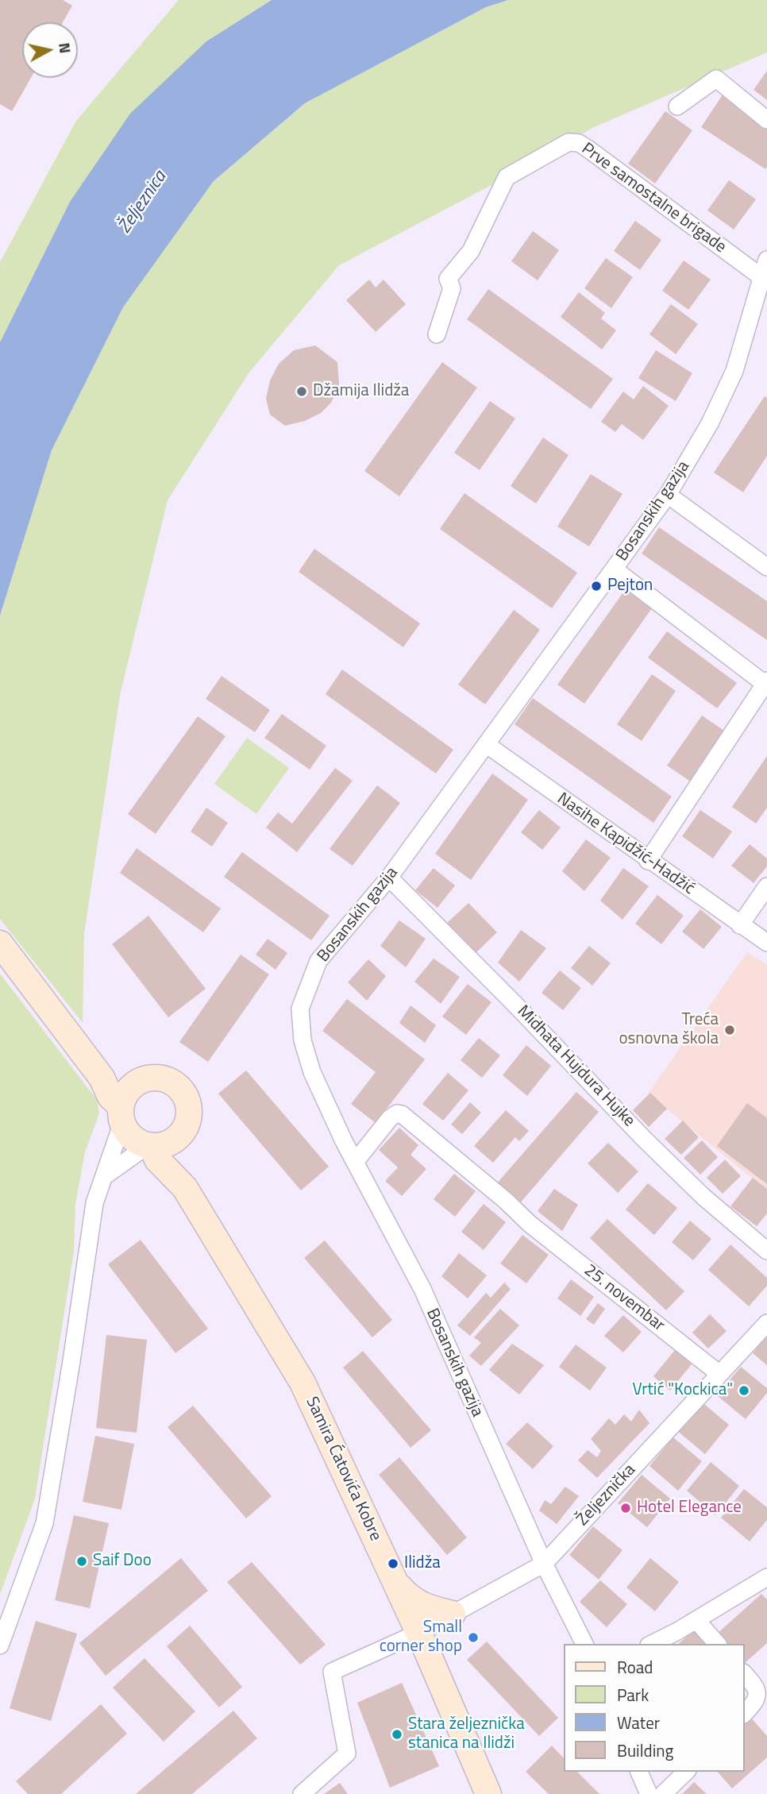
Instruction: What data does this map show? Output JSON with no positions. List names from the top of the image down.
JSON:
{
  "streets": {
    "main road": ["Samira Ćatovića Kobre"],
    "street": [
      "Prve samostalne brigade",
      "Bosanskih gazija",
      "Nasihe Kapidžić-Hadžić",
      "Midhata Hujdura Hujke",
      "25. novembar",
      "Željeznička"
    ]
  },
  "crossings": [
    ["Prve samostalne brigade", "Bosanskih gazija"],
    ["Bosanskih gazija", "Nasihe Kapidžić-Hadžić"],
    ["Bosanskih gazija", "Midhata Hujdura Hujke"],
    ["Bosanskih gazija", "25. novembar"],
    ["Bosanskih gazija", "Željeznička"],
    ["25. novembar", "Željeznička"],
    ["Samira Ćatovića Kobre", "Željeznička"]
  ],
  "water": ["Željeznica"],
  "places": [
    "Džamija Ilidža",
    "Pejton",
    "Treća osnovna škola",
    "Vrtić \"Kockica\"",
    "Hotel Elegance",
    "Saif Doo",
    "Ilidža",
    "Small corner shop",
    "Stara željeznička stanica na Ilidži"
  ],
  "legend": [
    "Road",
    "Park",
    "Water",
    "Building"
  ],
  "north": "right"
}
